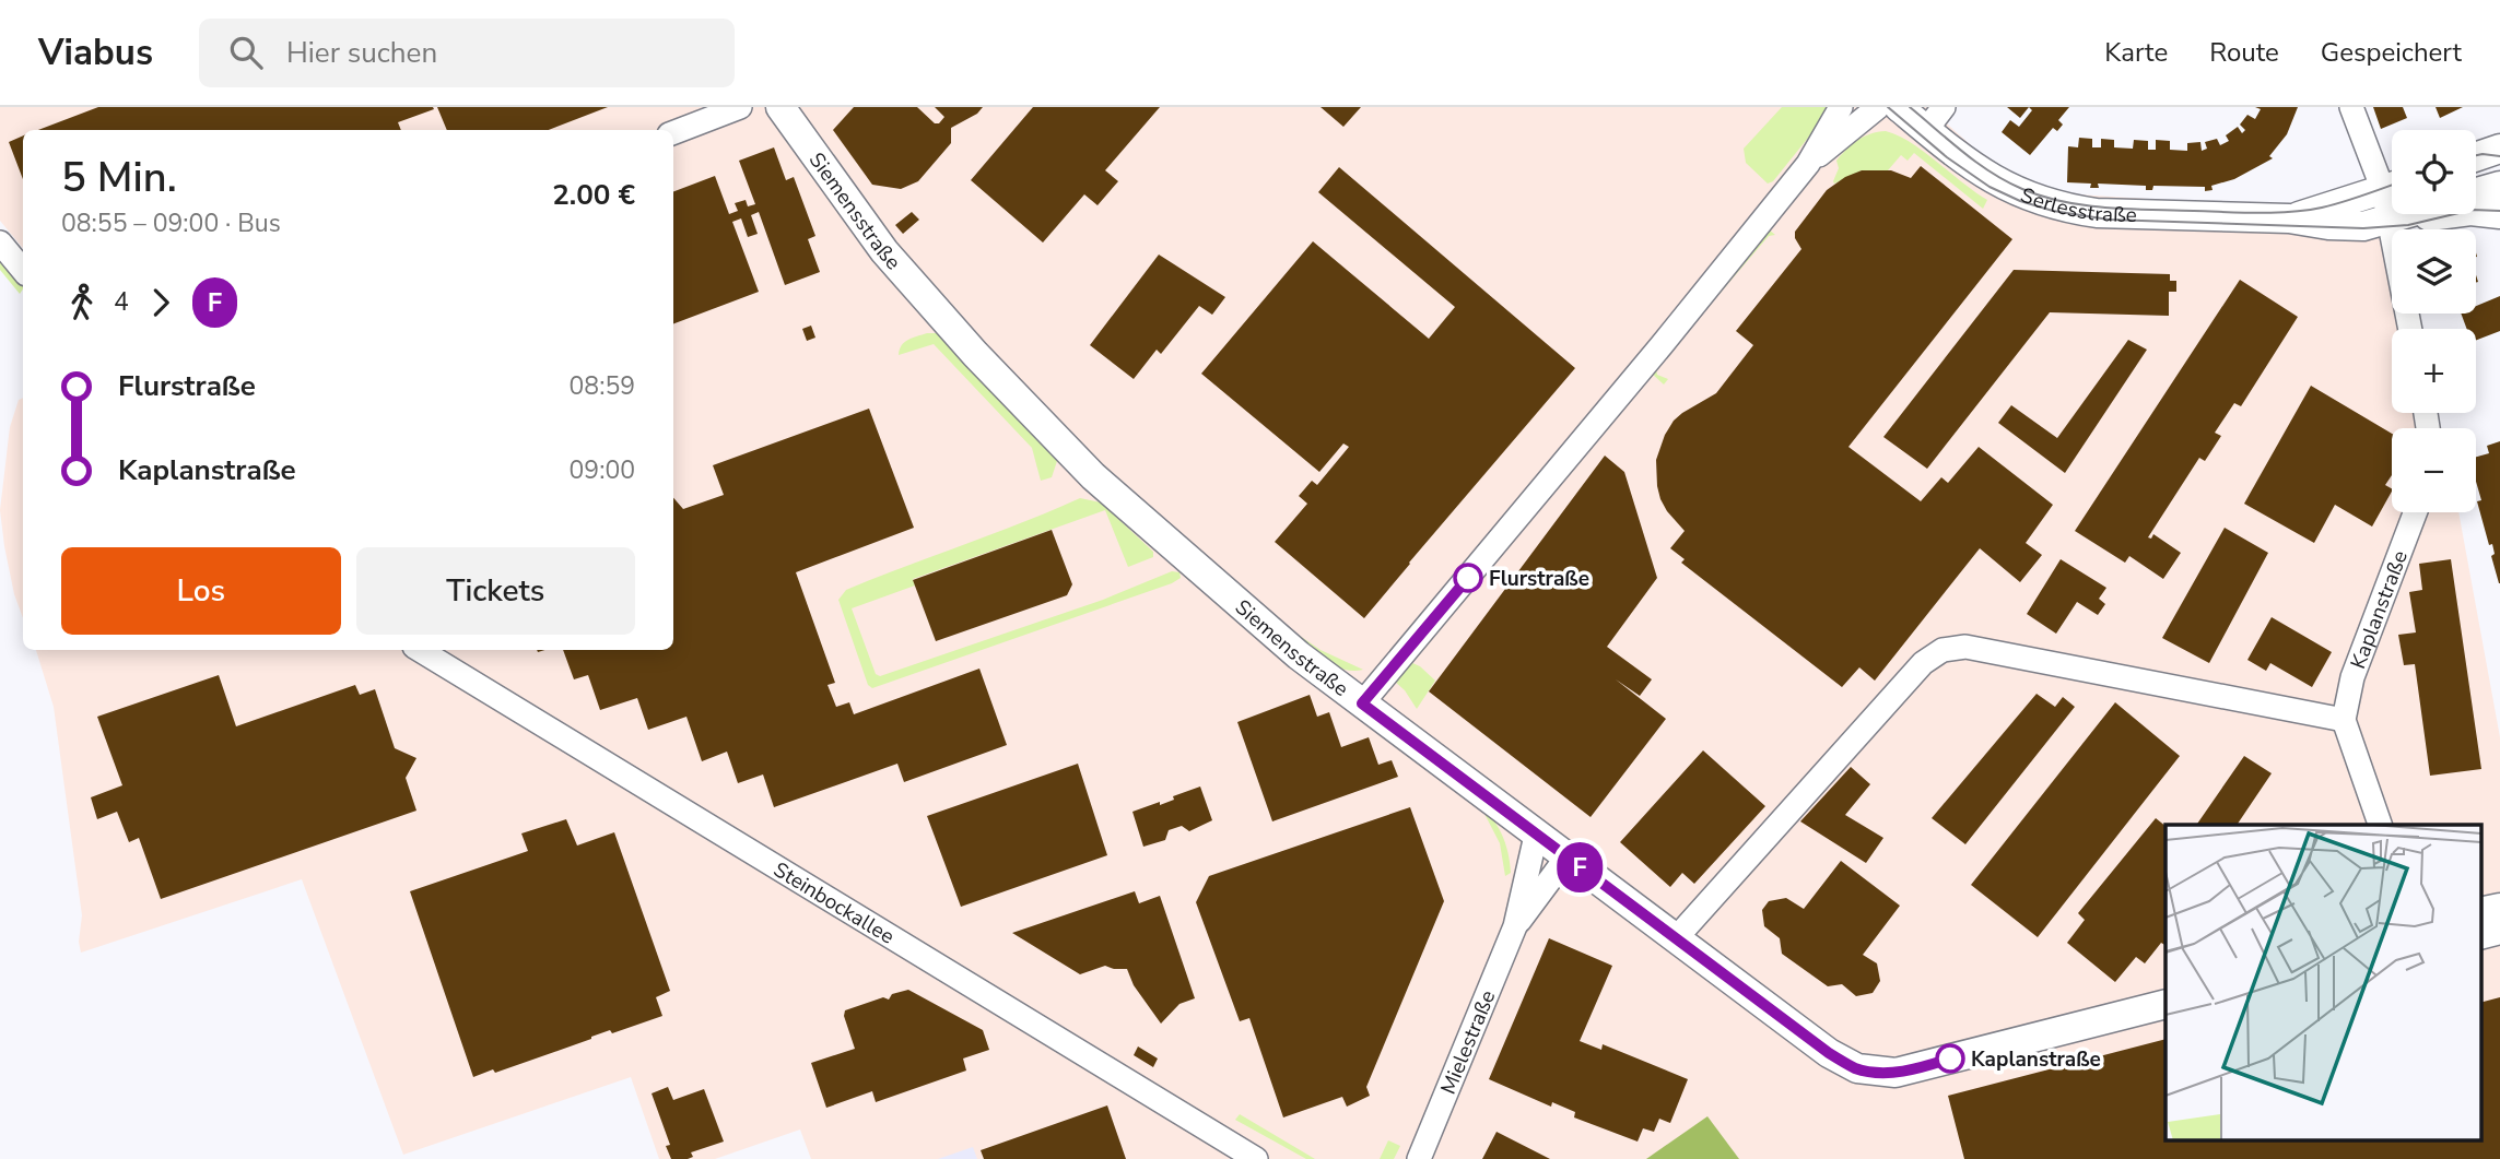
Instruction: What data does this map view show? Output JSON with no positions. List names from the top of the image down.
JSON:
{
  "streets": {
    "street": [
      "Serlesstraße",
      "Siemensstraße",
      "Kaplanstraße",
      "Steinbockallee",
      "Mielestraße"
    ]
  },
  "crossings": [
    ["Siemensstraße", "Mielestraße"]
  ],
  "places": ["Flurstraße", "Kaplanstraße"],
  "lines": ["bus line F"],
  "page": {
    "header": "Viabus",
    "search": "Hier suchen",
    "nav": ["Karte", "Route", "Gespeichert"],
    "on_map": "F",
    "map_buttons": ["+", "−"],
    "heading": ["5 Min.", "08:55 – 09:00 · Bus", "2.00 €"],
    "legs": ["4", "F"],
    "list": [
      {
        "name": "Flurstraße",
        "value": "08:59"
      },
      {
        "name": "Kaplanstraße",
        "value": "09:00"
      }
    ],
    "buttons": ["Los", "Tickets"]
  }
}
